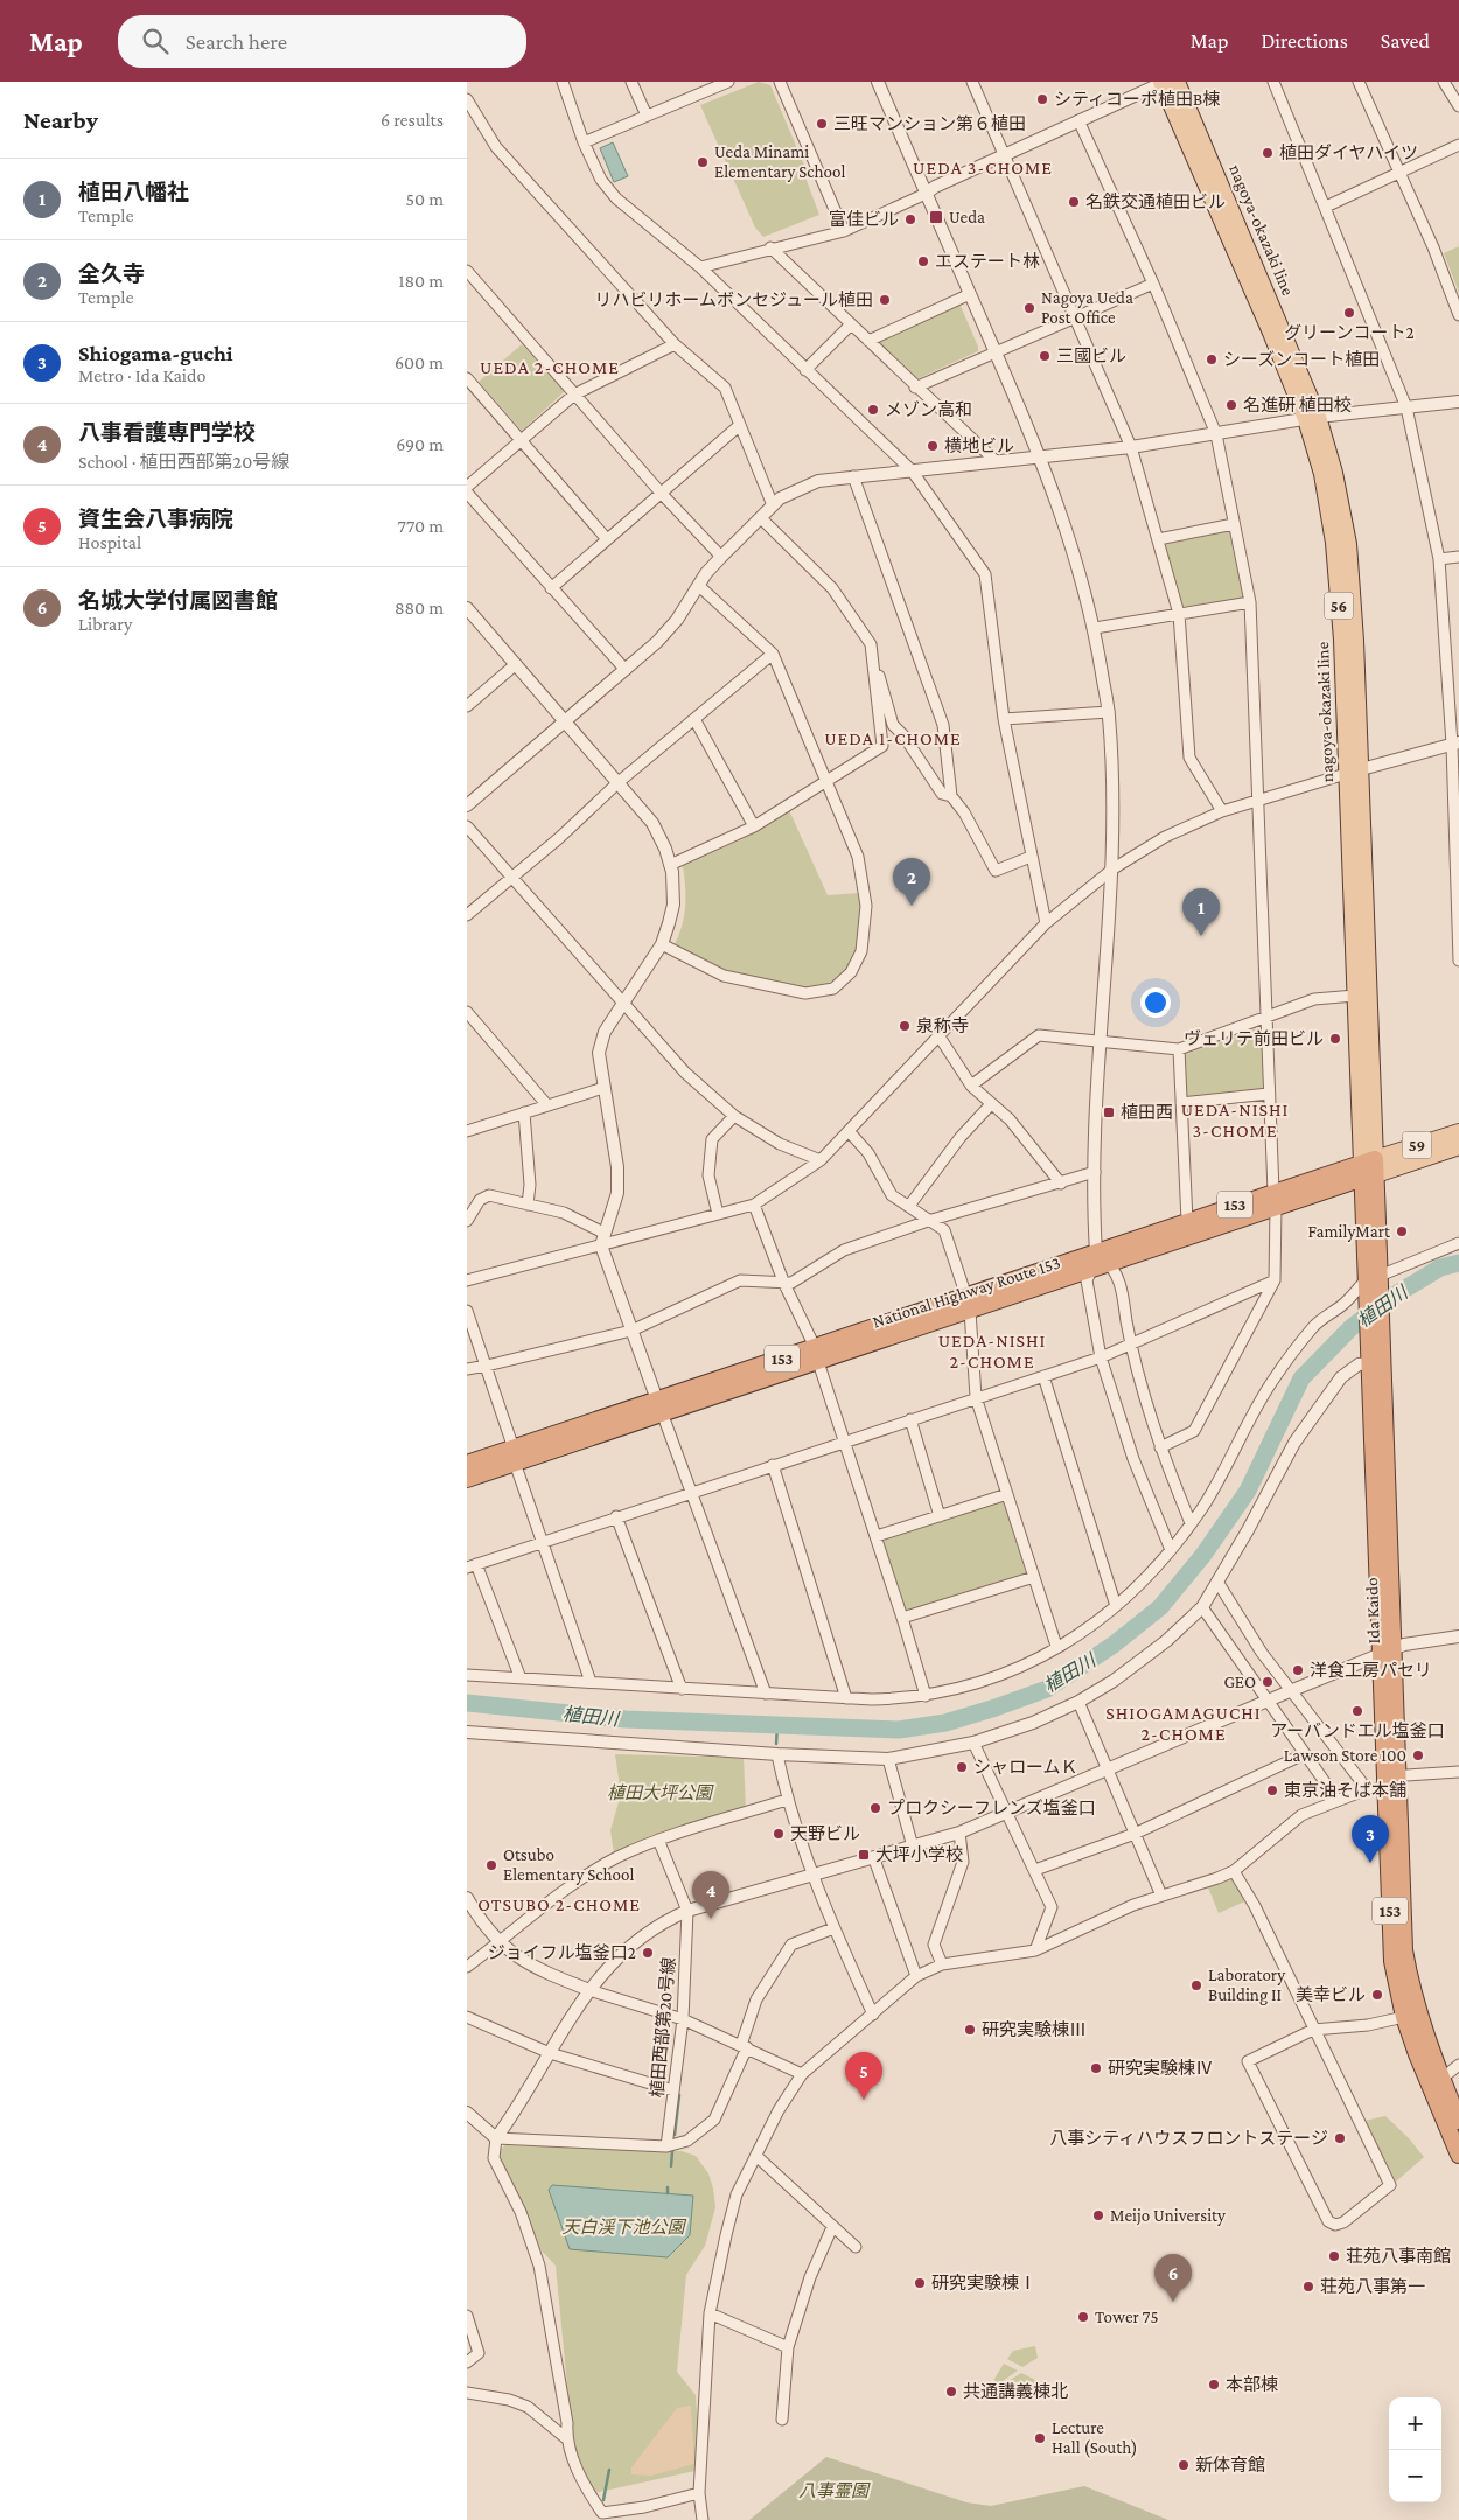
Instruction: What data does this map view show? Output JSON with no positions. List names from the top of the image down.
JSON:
{
  "streets": {
    "highway": ["153", "National Highway Route 153", "Ida Kaido"],
    "main road": ["nagoya-okazaki line", "56", "59"],
    "street": ["植田西部第20号線"]
  },
  "crossings": [
    ["nagoya-okazaki line", "59"],
    ["nagoya-okazaki line", "National Highway Route 153"],
    ["nagoya-okazaki line", "Ida Kaido"],
    ["59", "National Highway Route 153"],
    ["59", "Ida Kaido"],
    ["National Highway Route 153", "Ida Kaido"]
  ],
  "districts": [
    "UEDA 3-CHOME",
    "UEDA 2-CHOME",
    "UEDA 1-CHOME",
    "UEDA-NISHI 3-CHOME",
    "UEDA-NISHI 2-CHOME",
    "SHIOGAMAGUCHI 2-CHOME",
    "OTSUBO 2-CHOME"
  ],
  "water": ["植田川"],
  "parks": ["植田大坪公園", "天白渓下池公園", "八事霊園"],
  "places": {
    "other": [
      "シティコーポ植田B棟",
      "三旺マンション第６植田",
      "植田ダイヤハイツ",
      "Ueda Minami Elementary School",
      "名鉄交通植田ビル",
      "富佳ビル",
      "エステート林",
      "リハビリホームボンセジュール植田",
      "Nagoya Ueda Post Office",
      "グリーンコート2",
      "三國ビル",
      "シーズンコート植田",
      "名進研 植田校",
      "メゾン高和",
      "横地ビル",
      "泉称寺",
      "ヴェリテ前田ビル",
      "FamilyMart",
      "洋食工房パセリ",
      "GEO",
      "アーバンドエル塩釜口",
      "Lawson Store 100",
      "シャロームＫ",
      "東京油そば本舗",
      "プロクシーフレンズ塩釜口",
      "天野ビル",
      "Otsubo Elementary School",
      "ジョイフル塩釜口2",
      "Laboratory Building II",
      "美幸ビル",
      "研究実験棟Ⅲ",
      "研究実験棟Ⅳ",
      "八事シティハウスフロントステージ",
      "Meijo University",
      "荘苑八事南館",
      "研究実験棟Ⅰ",
      "荘苑八事第一",
      "Tower 75",
      "本部棟",
      "共通講義棟北",
      "Lecture Hall (South)",
      "新体育館"
    ],
    "transit": ["Ueda", "植田西", "大坪小学校"]
  },
  "page": {
    "header": "Map",
    "search": "Search here",
    "nav": ["Map", "Directions", "Saved"],
    "heading": ["Nearby", "6 results"],
    "list": [
      {
        "mark": "1",
        "name": "植田八幡社",
        "note": "Temple",
        "value": "50 m"
      },
      {
        "mark": "2",
        "name": "全久寺",
        "note": "Temple",
        "value": "180 m"
      },
      {
        "mark": "3",
        "name": "Shiogama-guchi",
        "note": "Metro · Ida Kaido",
        "value": "600 m"
      },
      {
        "mark": "4",
        "name": "八事看護専門学校",
        "note": "School · 植田西部第20号線",
        "value": "690 m"
      },
      {
        "mark": "5",
        "name": "資生会八事病院",
        "note": "Hospital",
        "value": "770 m"
      },
      {
        "mark": "6",
        "name": "名城大学付属図書館",
        "note": "Library",
        "value": "880 m"
      }
    ],
    "pins": [
      "2",
      "1",
      "3",
      "4",
      "5",
      "6"
    ],
    "map_buttons": ["+", "−"]
  }
}
